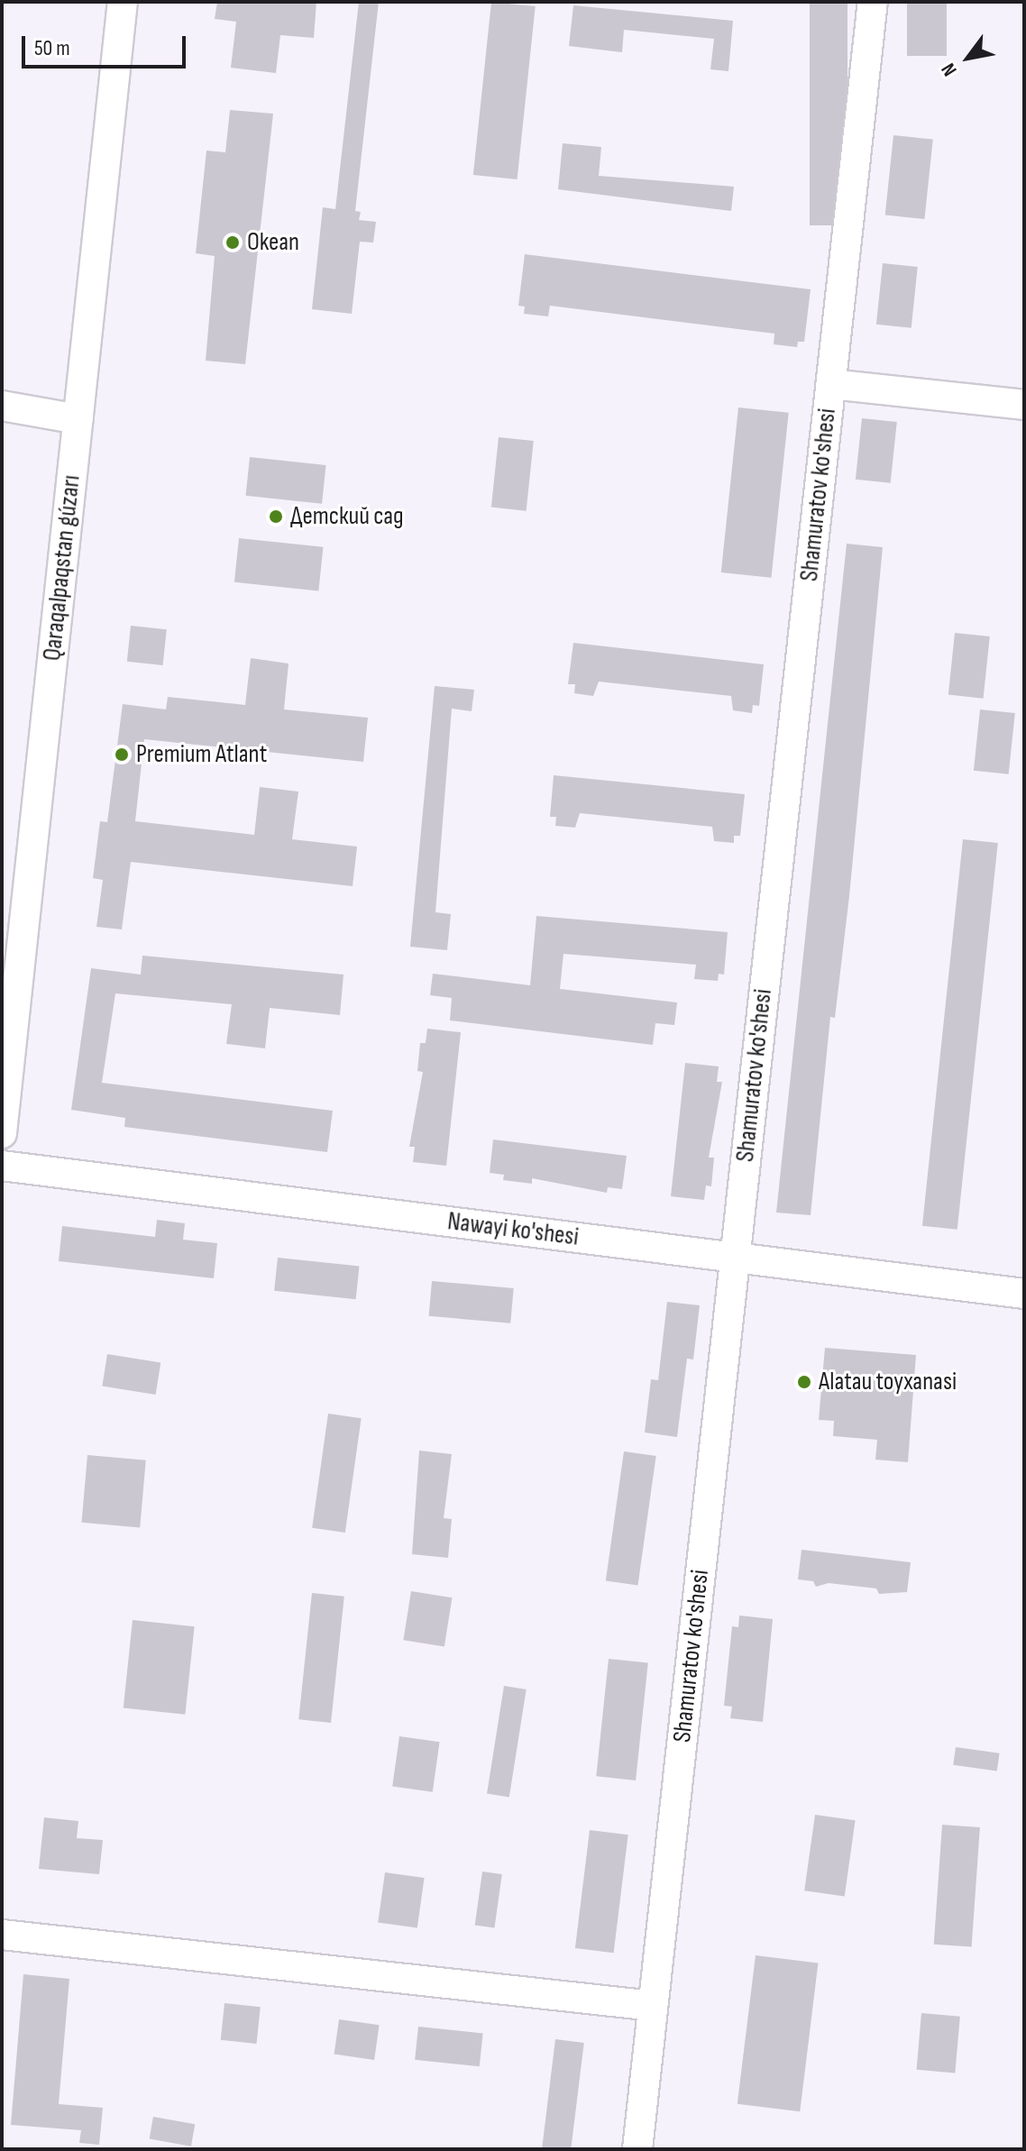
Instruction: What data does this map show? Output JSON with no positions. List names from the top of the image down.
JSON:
{
  "streets": {
    "street": ["Shamuratov ko'shesi", "Qaraqalpaqstan gúzarı", "Nawayi ko'shesi"]
  },
  "crossings": [
    ["Shamuratov ko'shesi", "Nawayi ko'shesi"]
  ],
  "places": [
    "Okean",
    "Детский сад",
    "Premium Atlant",
    "Alatau toyxanasi"
  ],
  "scale_bar": "50 m",
  "north": "bottom left"
}
